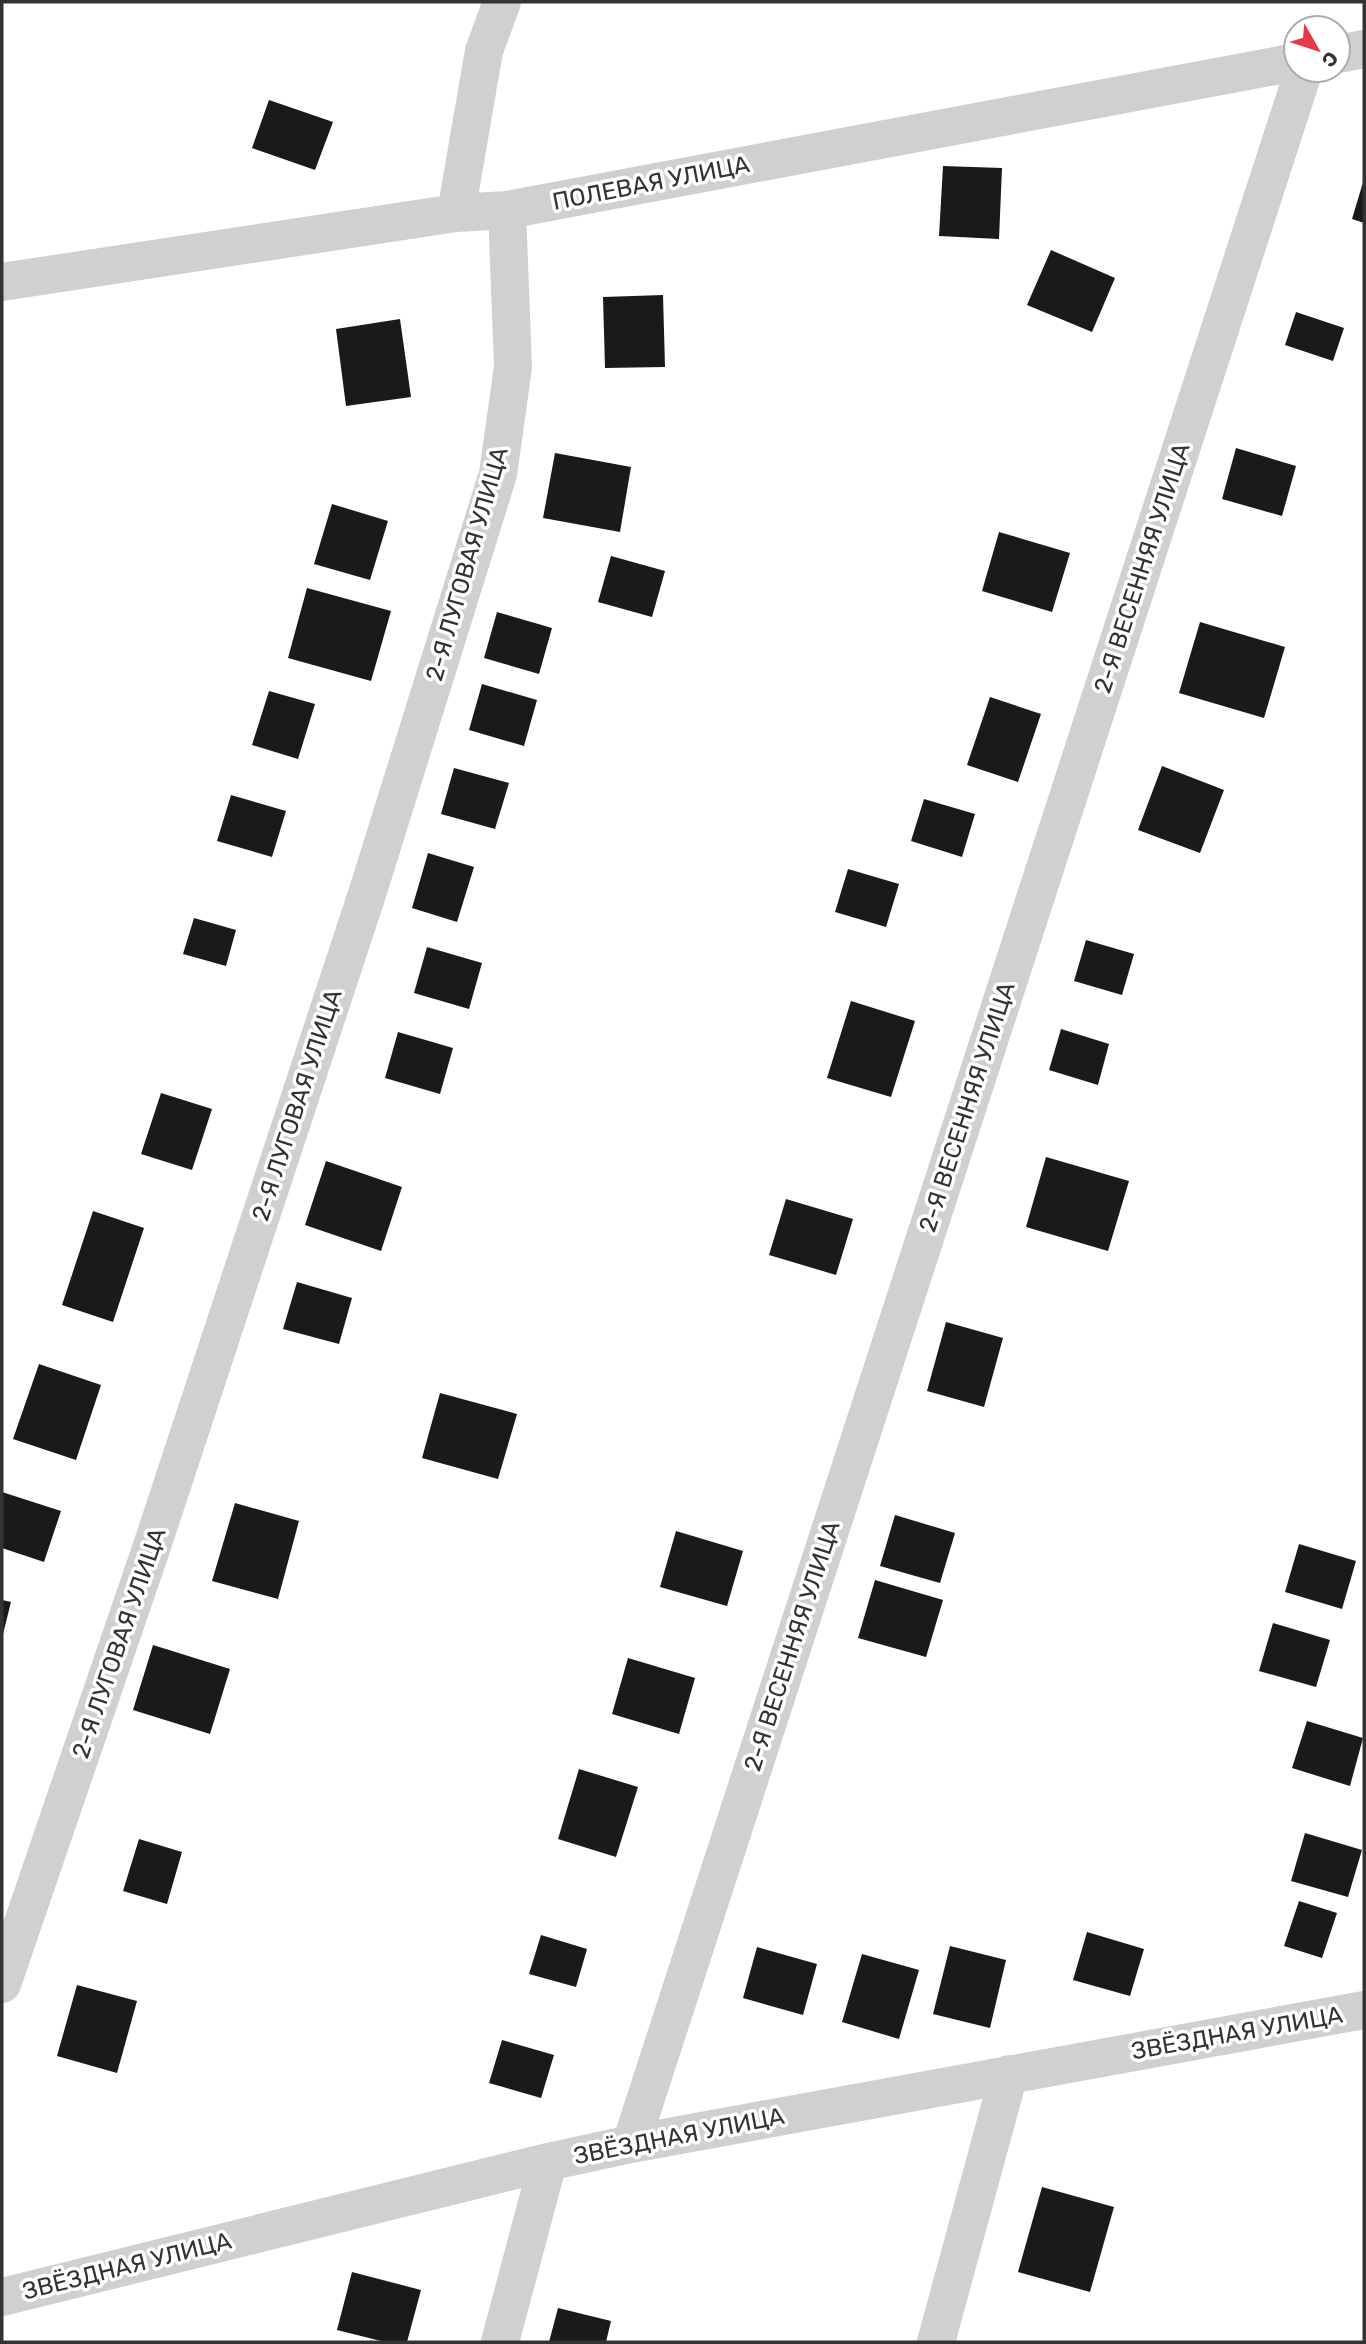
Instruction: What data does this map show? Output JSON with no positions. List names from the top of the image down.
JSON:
{
  "streets": {
    "street": [
      "ПОЛЕВАЯ УЛИЦА",
      "2-Я ЛУГОВАЯ УЛИЦА",
      "2-Я ВЕСЕННЯЯ УЛИЦА",
      "ЗВЁЗДНАЯ УЛИЦА"
    ]
  },
  "crossings": [
    ["ПОЛЕВАЯ УЛИЦА", "2-Я ЛУГОВАЯ УЛИЦА"],
    ["2-Я ВЕСЕННЯЯ УЛИЦА", "ЗВЁЗДНАЯ УЛИЦА"]
  ],
  "north": "bottom right"
}
